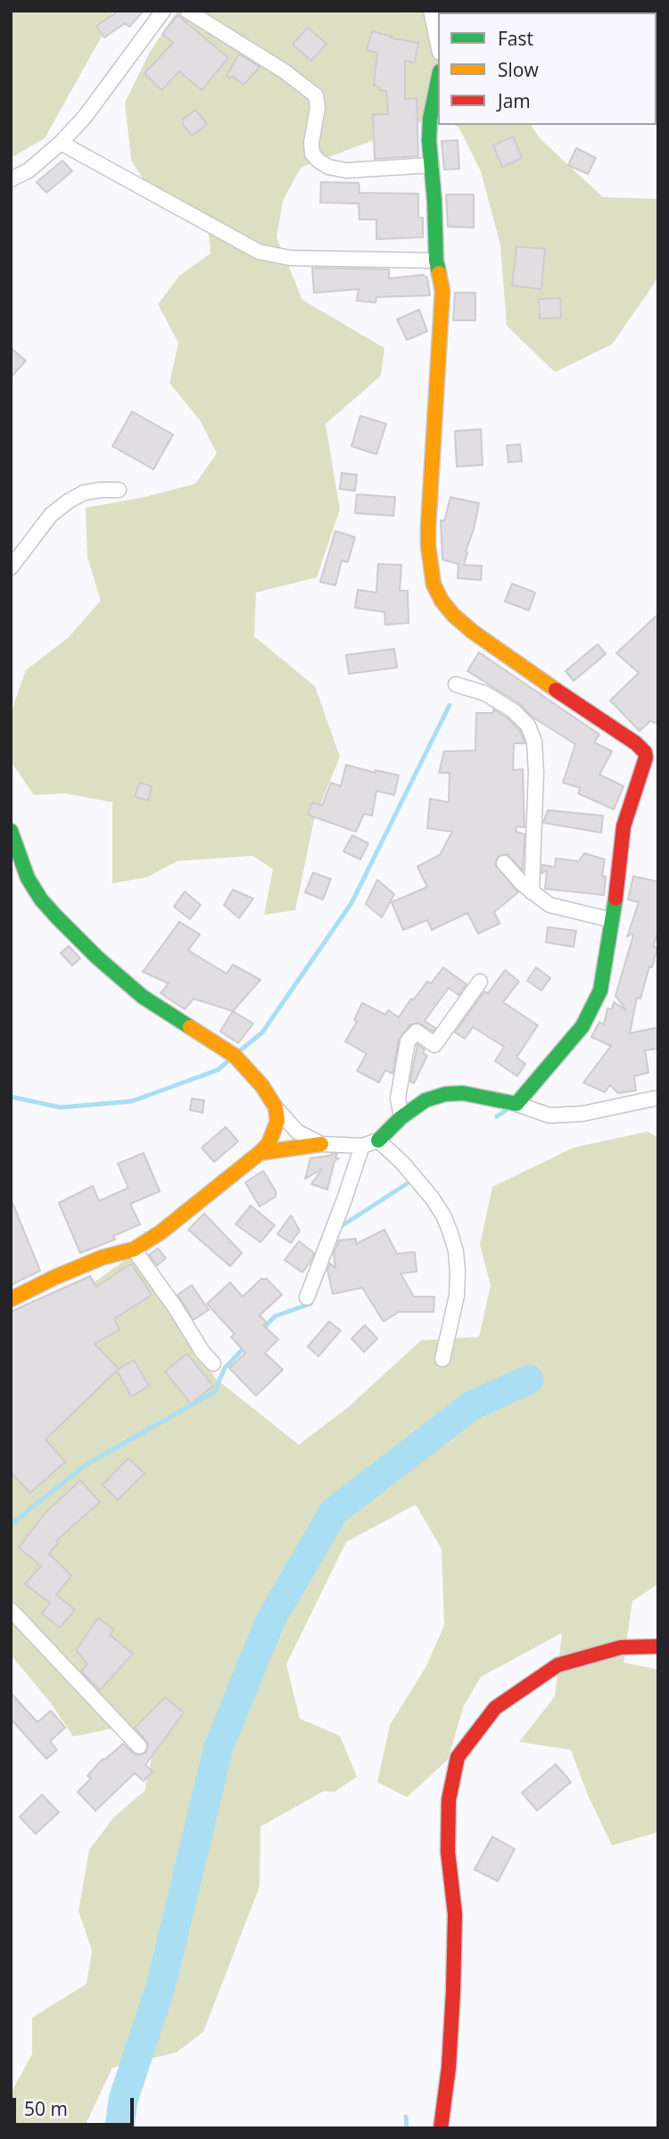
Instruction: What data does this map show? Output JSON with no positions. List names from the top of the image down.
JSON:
{
  "legend": ["Fast", "Slow", "Jam"],
  "scale_bar": "50 m"
}
